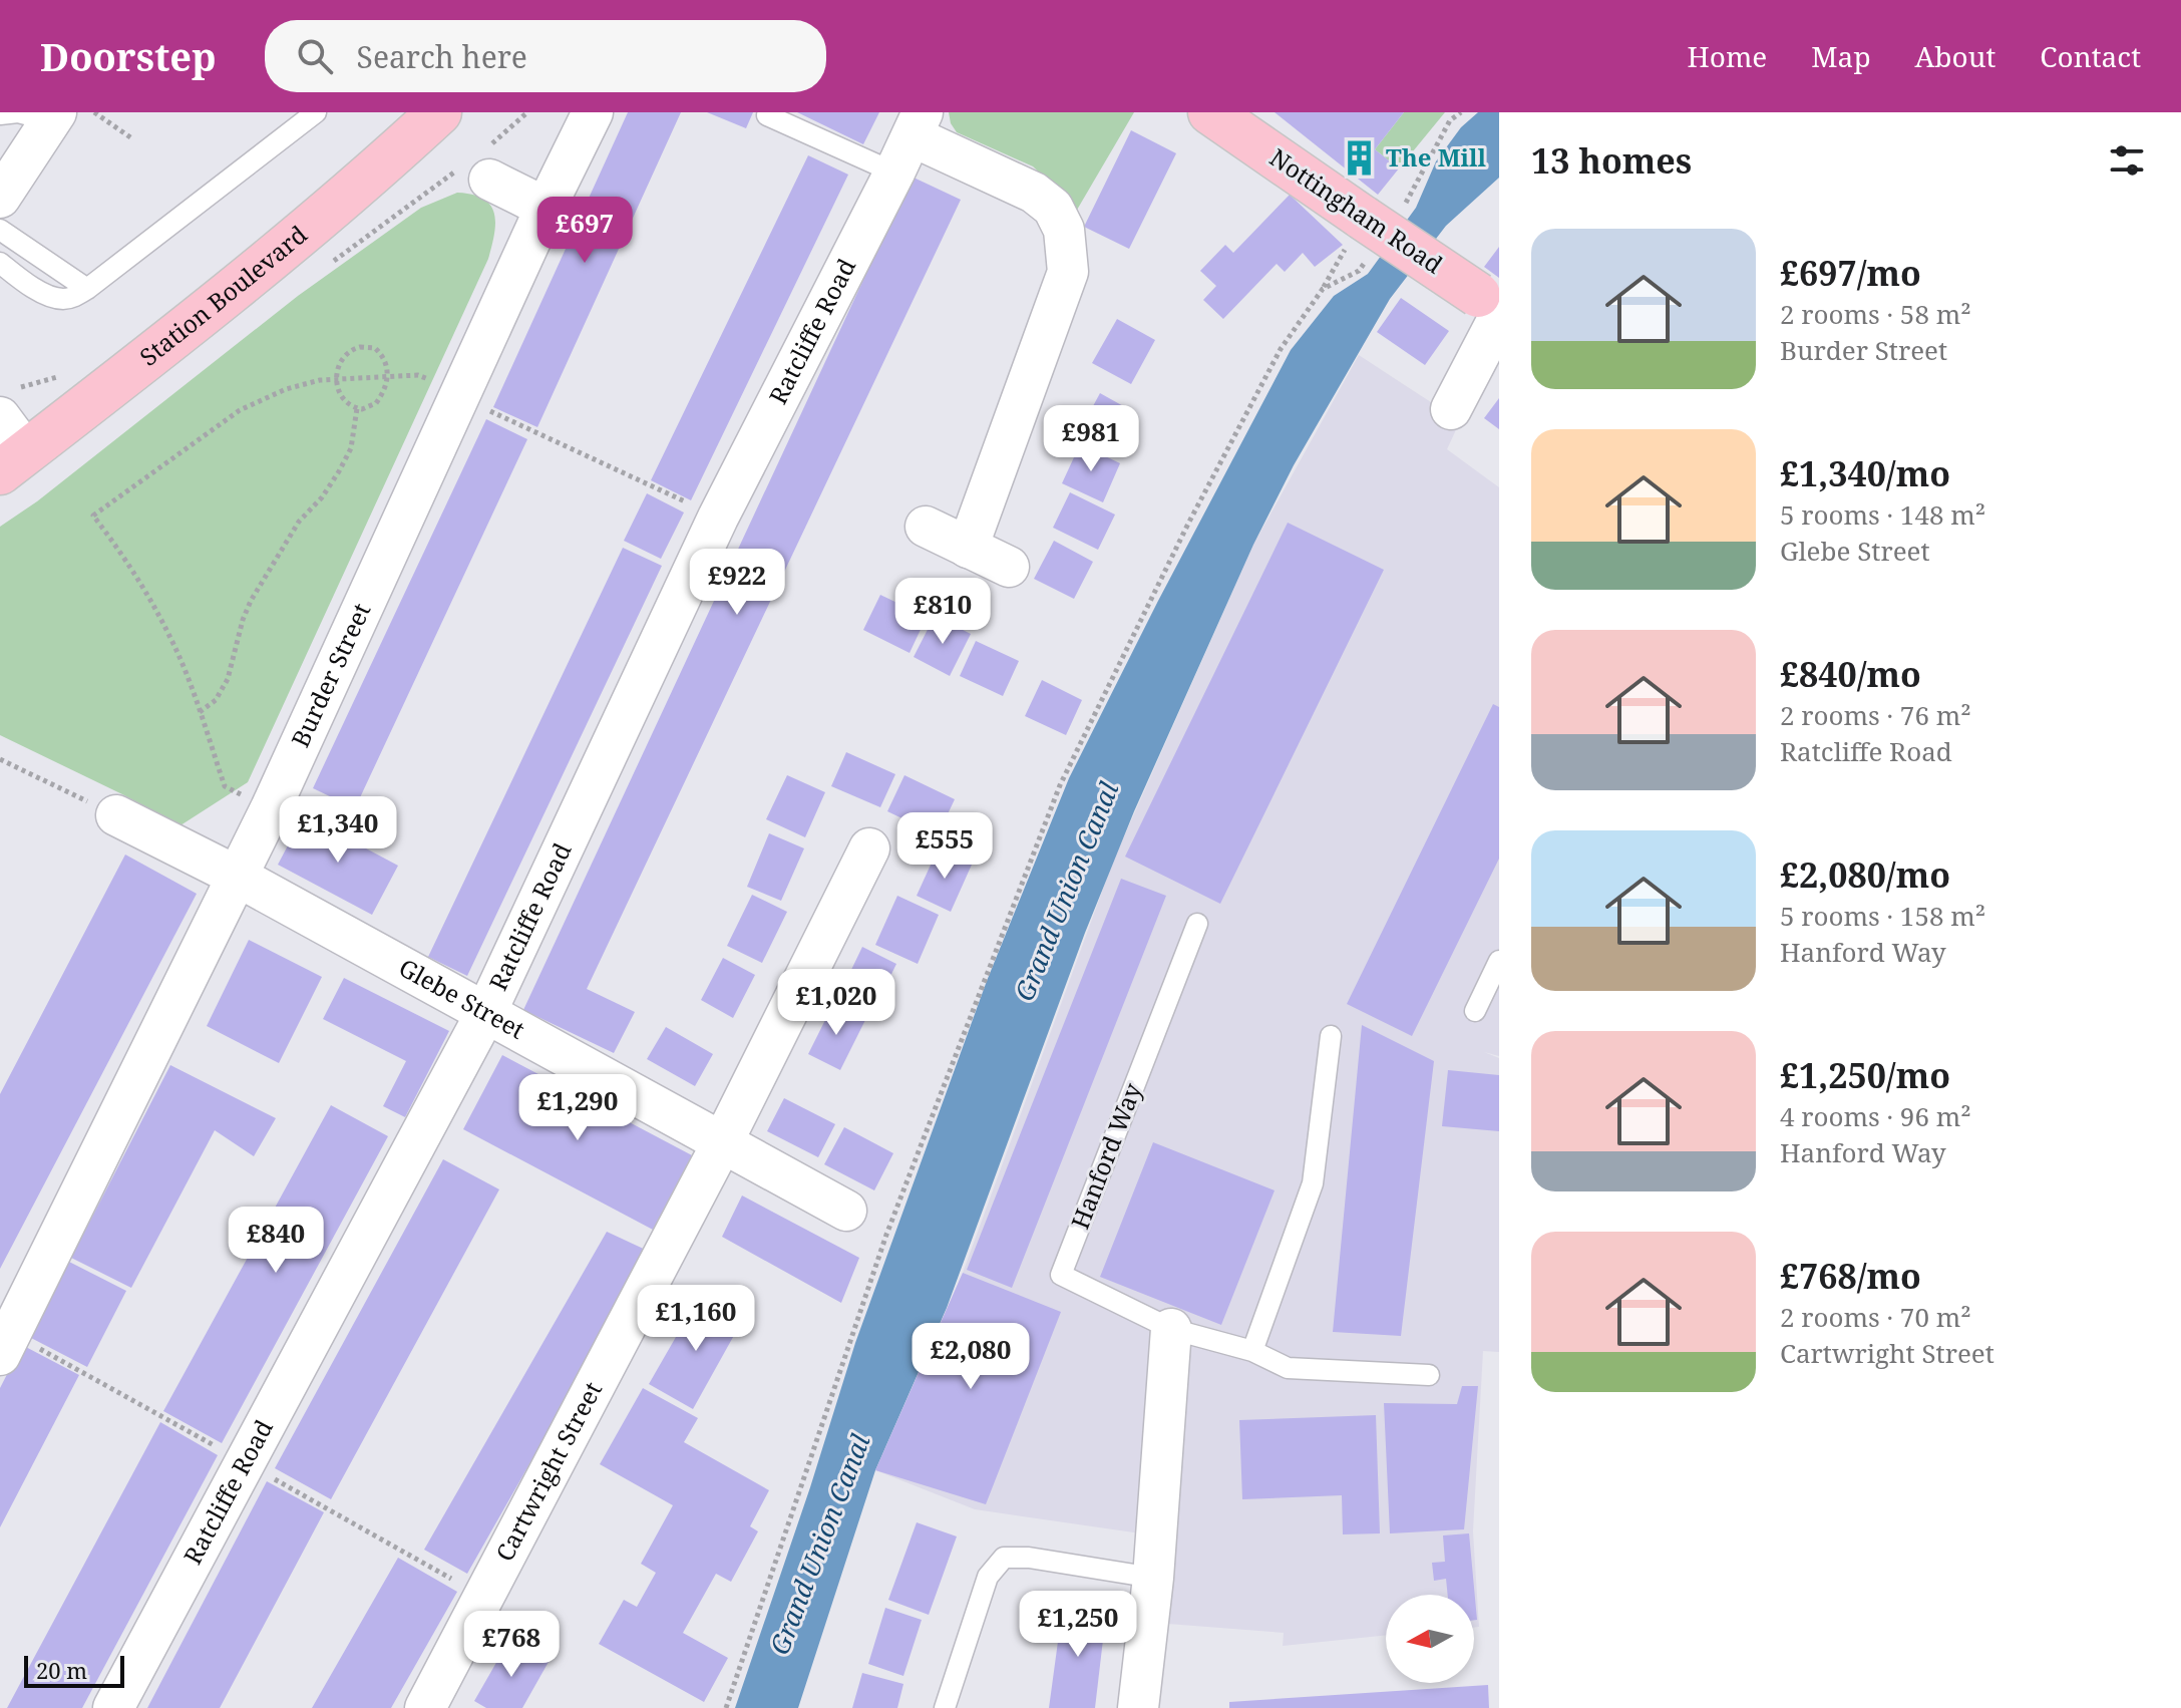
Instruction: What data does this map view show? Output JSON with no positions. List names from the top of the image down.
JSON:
{
  "streets": {
    "main road": ["Nottingham Road", "Station Boulevard"],
    "street": [
      "Ratcliffe Road",
      "Burder Street",
      "Glebe Street",
      "Cartwright Street"
    ],
    "lane": ["Hanford Way"]
  },
  "crossings": [
    ["Ratcliffe Road", "Glebe Street"],
    ["Burder Street", "Glebe Street"],
    ["Glebe Street", "Cartwright Street"]
  ],
  "water": ["Grand Union Canal"],
  "places": {
    "building": ["The Mill"]
  },
  "scale_bar": "20 m",
  "north": "left",
  "page": {
    "header": "Doorstep",
    "search": "Search here",
    "nav": [
      "Home",
      "Map",
      "About",
      "Contact"
    ],
    "heading": "13 homes",
    "price": [
      "£697",
      "£981",
      "£922",
      "£810",
      "£1,340",
      "£555",
      "£1,020",
      "£1,290",
      "£840",
      "£1,160",
      "£2,080",
      "£1,250",
      "£768"
    ],
    "list": [
      {
        "name": "£697/mo",
        "note": "2 rooms · 58 m² · Burder Street"
      },
      {
        "name": "£1,340/mo",
        "note": "5 rooms · 148 m² · Glebe Street"
      },
      {
        "name": "£840/mo",
        "note": "2 rooms · 76 m² · Ratcliffe Road"
      },
      {
        "name": "£2,080/mo",
        "note": "5 rooms · 158 m² · Hanford Way"
      },
      {
        "name": "£1,250/mo",
        "note": "4 rooms · 96 m² · Hanford Way"
      },
      {
        "name": "£768/mo",
        "note": "2 rooms · 70 m² · Cartwright Street"
      }
    ],
    "scale": "20 m"
  }
}
